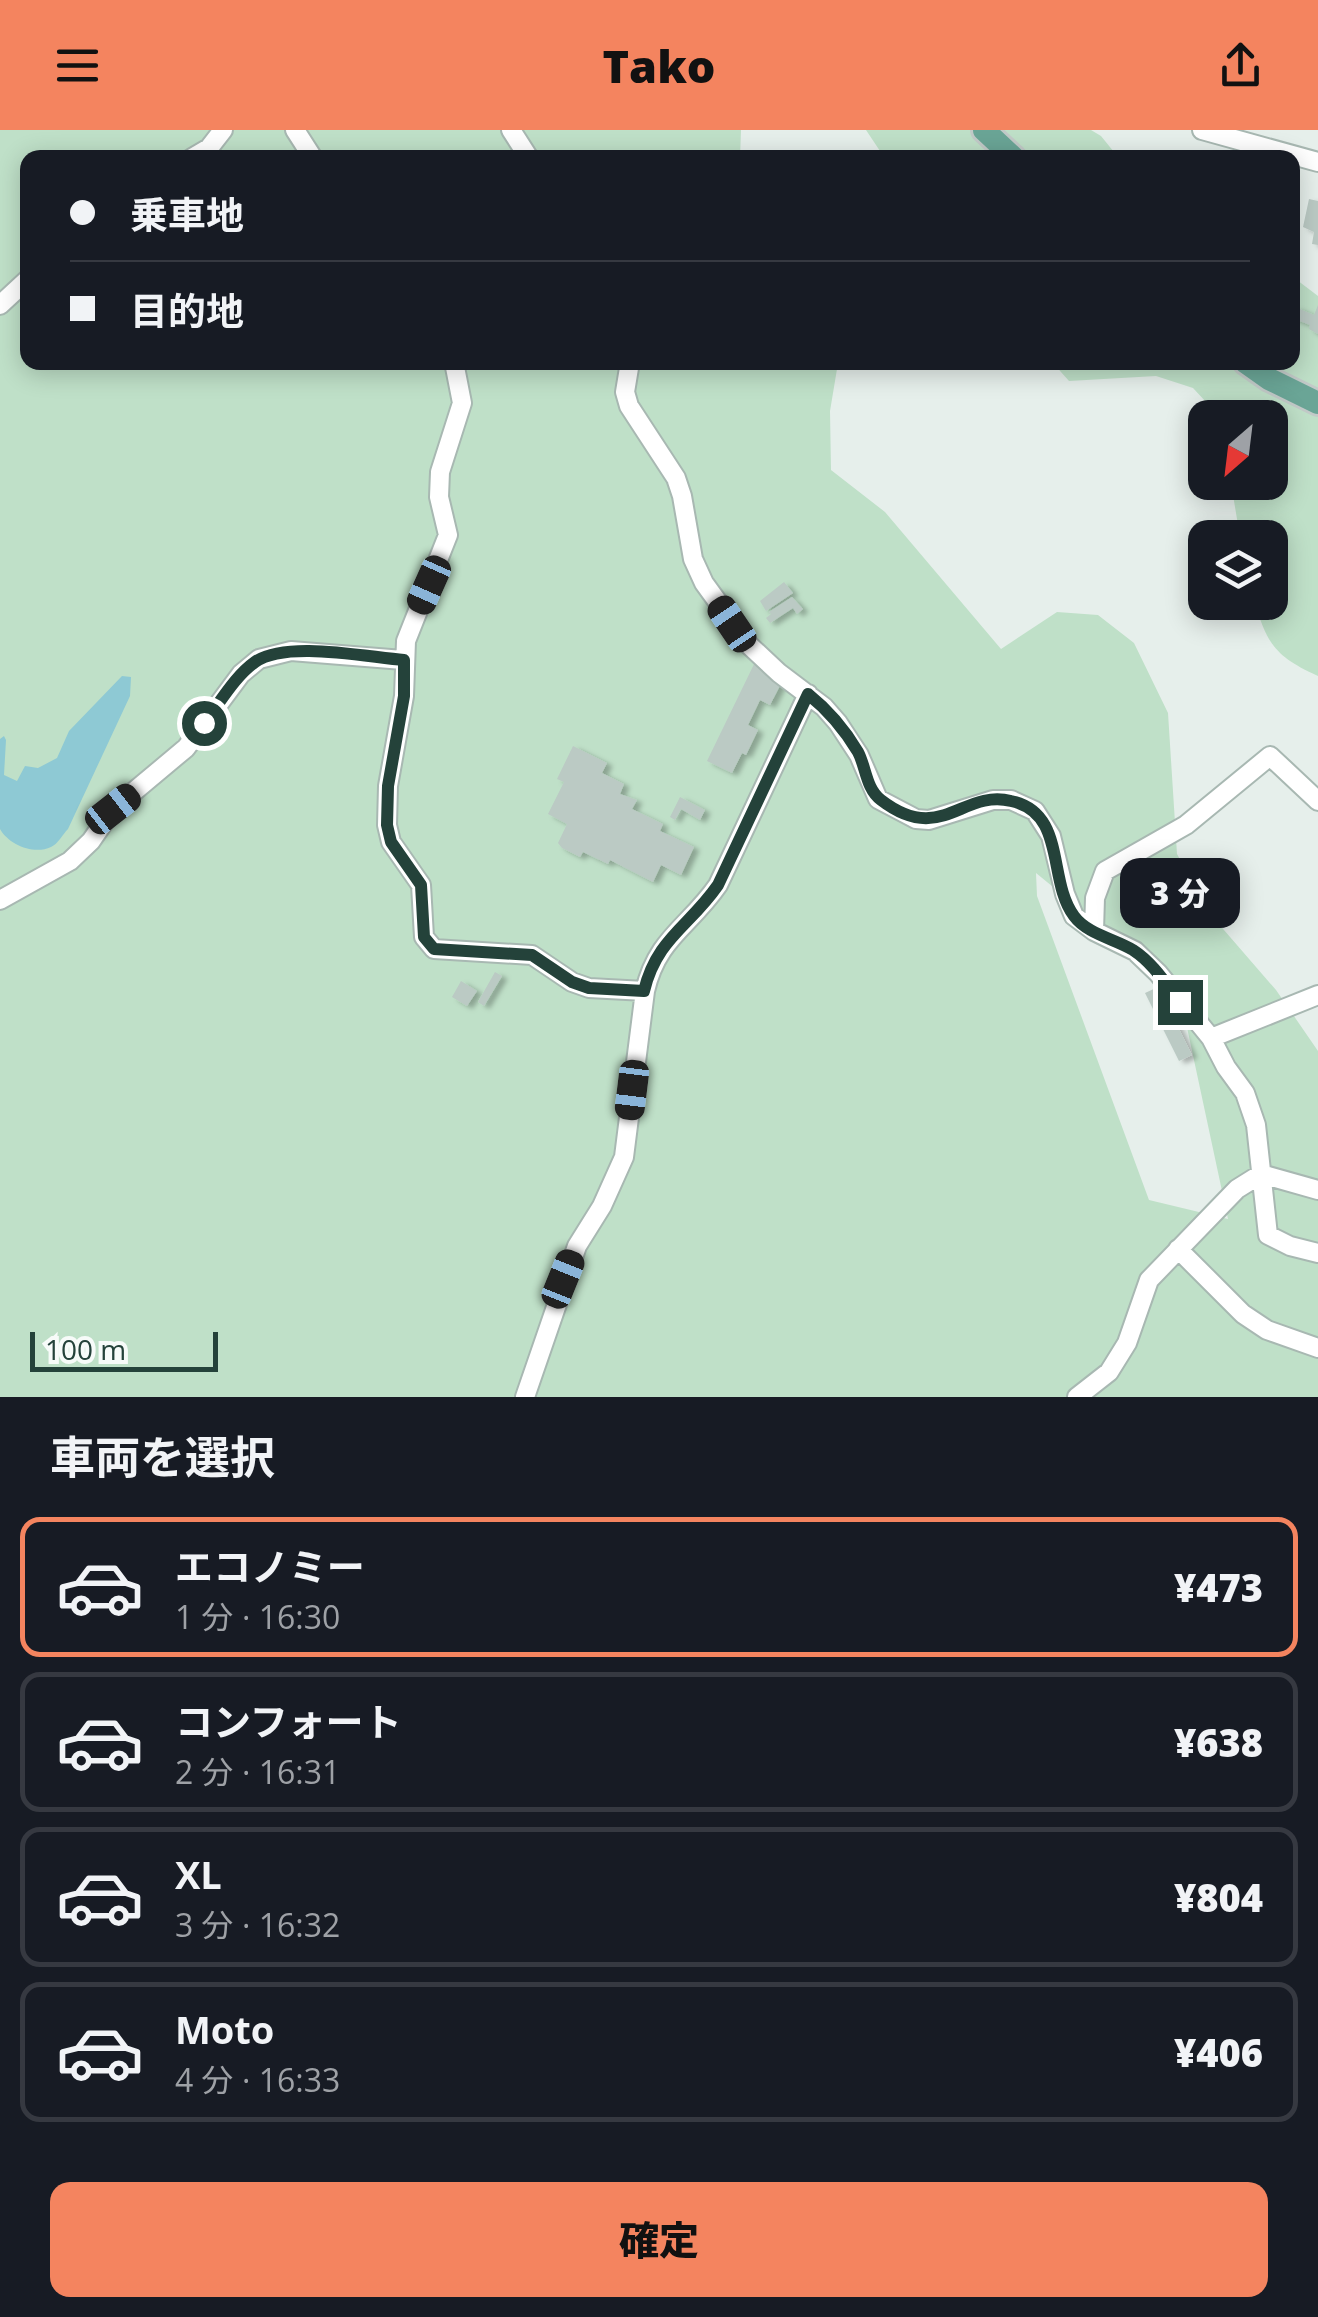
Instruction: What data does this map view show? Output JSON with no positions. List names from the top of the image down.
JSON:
{
  "scale_bar": "100 m",
  "north": "bottom left",
  "page": {
    "header": "Tako",
    "banner": ["乗車地", "目的地"],
    "bubble": "3 分",
    "scale": "100 m",
    "heading": "車両を選択",
    "list": [
      {
        "name": "エコノミー",
        "note": "1 分 · 16:30",
        "value": "¥473"
      },
      {
        "name": "コンフォート",
        "note": "2 分 · 16:31",
        "value": "¥638"
      },
      {
        "name": "XL",
        "note": "3 分 · 16:32",
        "value": "¥804"
      },
      {
        "name": "Moto",
        "note": "4 分 · 16:33",
        "value": "¥406"
      }
    ],
    "buttons": "確定"
  }
}
